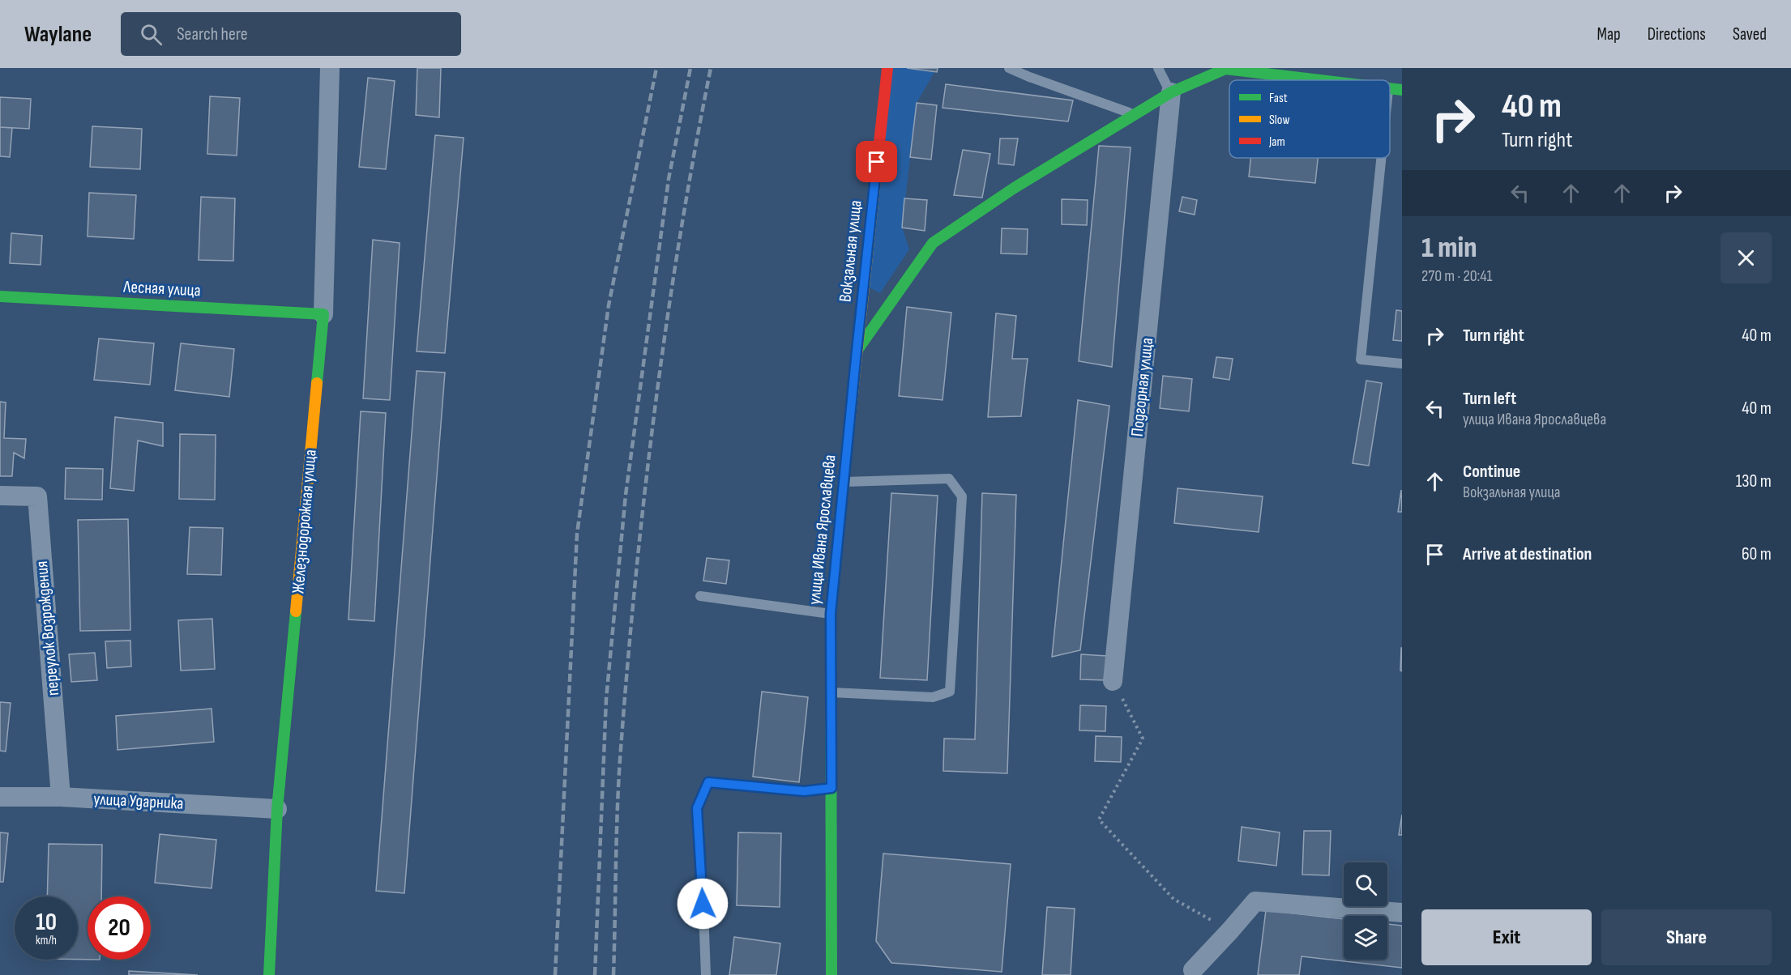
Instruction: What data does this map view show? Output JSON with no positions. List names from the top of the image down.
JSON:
{
  "streets": {
    "street": [
      "Вокзальная улица",
      "Лесная улица",
      "Подгорная улица",
      "Железнодорожная улица",
      "улица Ивана Ярославцева",
      "переулок Возрождения",
      "улица Ударника"
    ]
  },
  "crossings": [
    ["Вокзальная улица", "улица Ивана Ярославцева"],
    ["Лесная улица", "Железнодорожная улица"],
    ["Железнодорожная улица", "улица Ударника"],
    ["переулок Возрождения", "улица Ударника"]
  ],
  "legend": ["Fast", "Slow", "Jam"],
  "page": {
    "header": "Waylane",
    "search": "Search here",
    "nav": ["Map", "Directions", "Saved"],
    "turn": ["40 m", "Turn right"],
    "heading": ["1 min", "270 m · 20:41"],
    "list": [
      {
        "name": "Turn right",
        "value": "40 m"
      },
      {
        "name": "Turn left",
        "note": "улица Ивана Ярославцева",
        "value": "40 m"
      },
      {
        "name": "Continue",
        "note": "Вокзальная улица",
        "value": "130 m"
      },
      {
        "name": "Arrive at destination",
        "value": "60 m"
      }
    ],
    "speed": "10 km/h",
    "limit": "20",
    "buttons": ["Exit", "Share"]
  }
}
